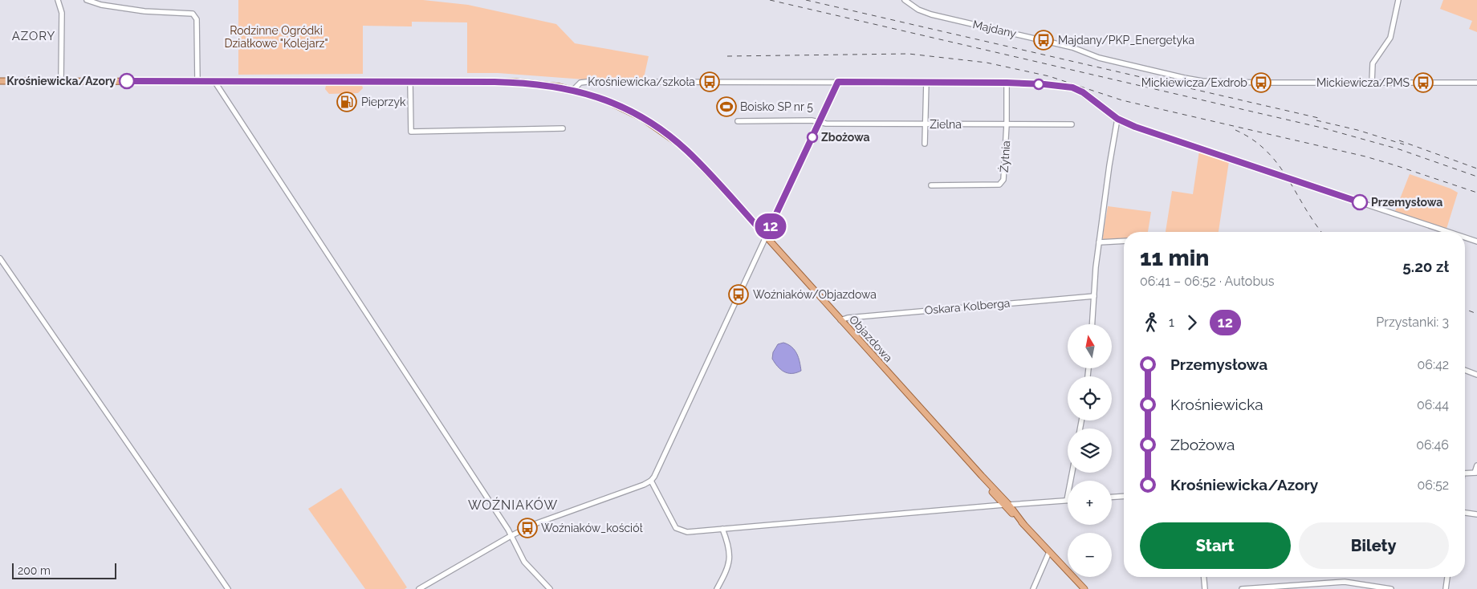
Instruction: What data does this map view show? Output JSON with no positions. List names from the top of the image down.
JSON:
{
  "streets": {
    "main road": ["Objazdowa"],
    "street": [
      "Majdany",
      "Zielna",
      "Żytnia",
      "Oskara Kolberga"
    ]
  },
  "crossings": [
    ["Zielna", "Żytnia"],
    ["Oskara Kolberga", "Objazdowa"]
  ],
  "districts": ["AZORY", "WOŹNIAKÓW"],
  "parks": ["Rodzinne Ogródki Działkowe \"Kolejarz\""],
  "places": {
    "bus stop": [
      "Majdany/PKP_Energetyka",
      "Krośniewicka/szkoła",
      "Mickiewicza/Exdrob",
      "Mickiewicza/PMS",
      "Woźniaków/Objazdowa",
      "Woźniaków_kościół"
    ],
    "other": ["Krośniewicka/Azory", "Zbożowa", "Przemysłowa"],
    "fuel station": ["Pieprzyk"],
    "sports": ["Boisko SP nr 5"]
  },
  "lines": ["bus line 12"],
  "scale_bar": "200 m",
  "north": "top",
  "page": {
    "on_map": "12",
    "heading": ["11 min", "06:41 – 06:52 · Autobus", "5.20 zł"],
    "legs": ["1", "12", "Przystanki: 3"],
    "map_buttons": ["+", "−"],
    "list": [
      {
        "name": "Przemysłowa",
        "value": "06:42"
      },
      {
        "name": "Krośniewicka",
        "value": "06:44"
      },
      {
        "name": "Zbożowa",
        "value": "06:46"
      },
      {
        "name": "Krośniewicka/Azory",
        "value": "06:52"
      }
    ],
    "buttons": ["Start", "Bilety"],
    "scale": "200 m"
  }
}
